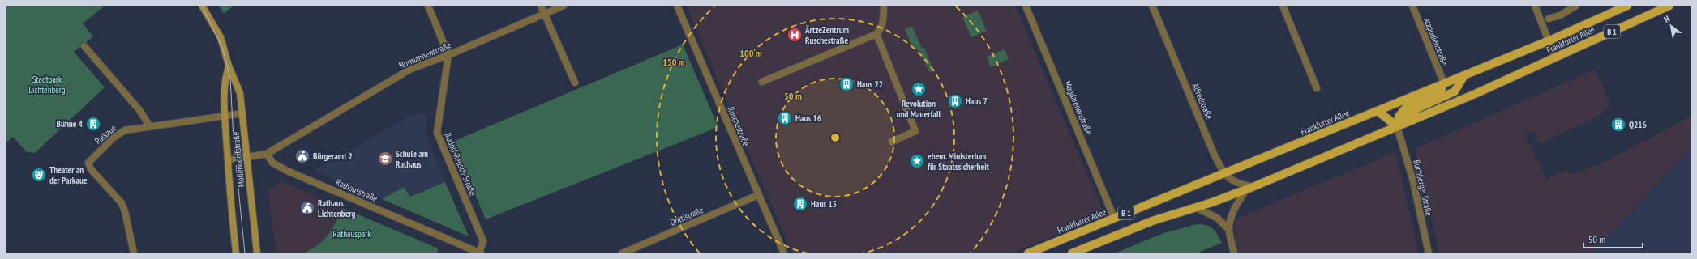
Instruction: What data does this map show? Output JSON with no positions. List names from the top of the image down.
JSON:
{
  "streets": {
    "main road": ["B 1", "Frankfurter Allee", "Möllendorffstraße"],
    "street": [
      "Atzpodienstraße",
      "Normannenstraße",
      "Alfredstraße",
      "Magdalenenstraße",
      "Ruschestraße",
      "Parkaue",
      "Rudolf-Reusch-Straße",
      "Buchberger Straße",
      "Rathausstraße",
      "Dottistraße"
    ]
  },
  "crossings": [
    ["Frankfurter Allee", "Atzpodienstraße"],
    ["Frankfurter Allee", "Alfredstraße"],
    ["Frankfurter Allee", "Magdalenenstraße"],
    ["Frankfurter Allee", "Buchberger Straße"],
    ["Normannenstraße", "Rudolf-Reusch-Straße"],
    ["Normannenstraße", "Rathausstraße"],
    ["Ruschestraße", "Dottistraße"],
    ["Parkaue", "Möllendorffstraße"],
    ["Rudolf-Reusch-Straße", "Rathausstraße"]
  ],
  "parks": ["Stadtpark Lichtenberg", "Rathauspark"],
  "places": {
    "hospital": ["ÄrtzeZentrum Ruschestraße"],
    "building": [
      "Haus 22",
      "Haus 7",
      "Haus 16",
      "Bühne 4",
      "Q216",
      "Haus 15"
    ],
    "place": ["Revolution und Mauerfall", "ehem. Ministerium für Staatssicherheit"],
    "public building": ["Bürgeramt 2", "Rathaus Lichtenberg"],
    "school or university": ["Schule am Rathaus"],
    "theatre": ["Theater an der Parkaue"]
  },
  "scale_bar": "50 m",
  "north": "top left",
  "rings": ["100 m", "150 m", "50 m"]
}
